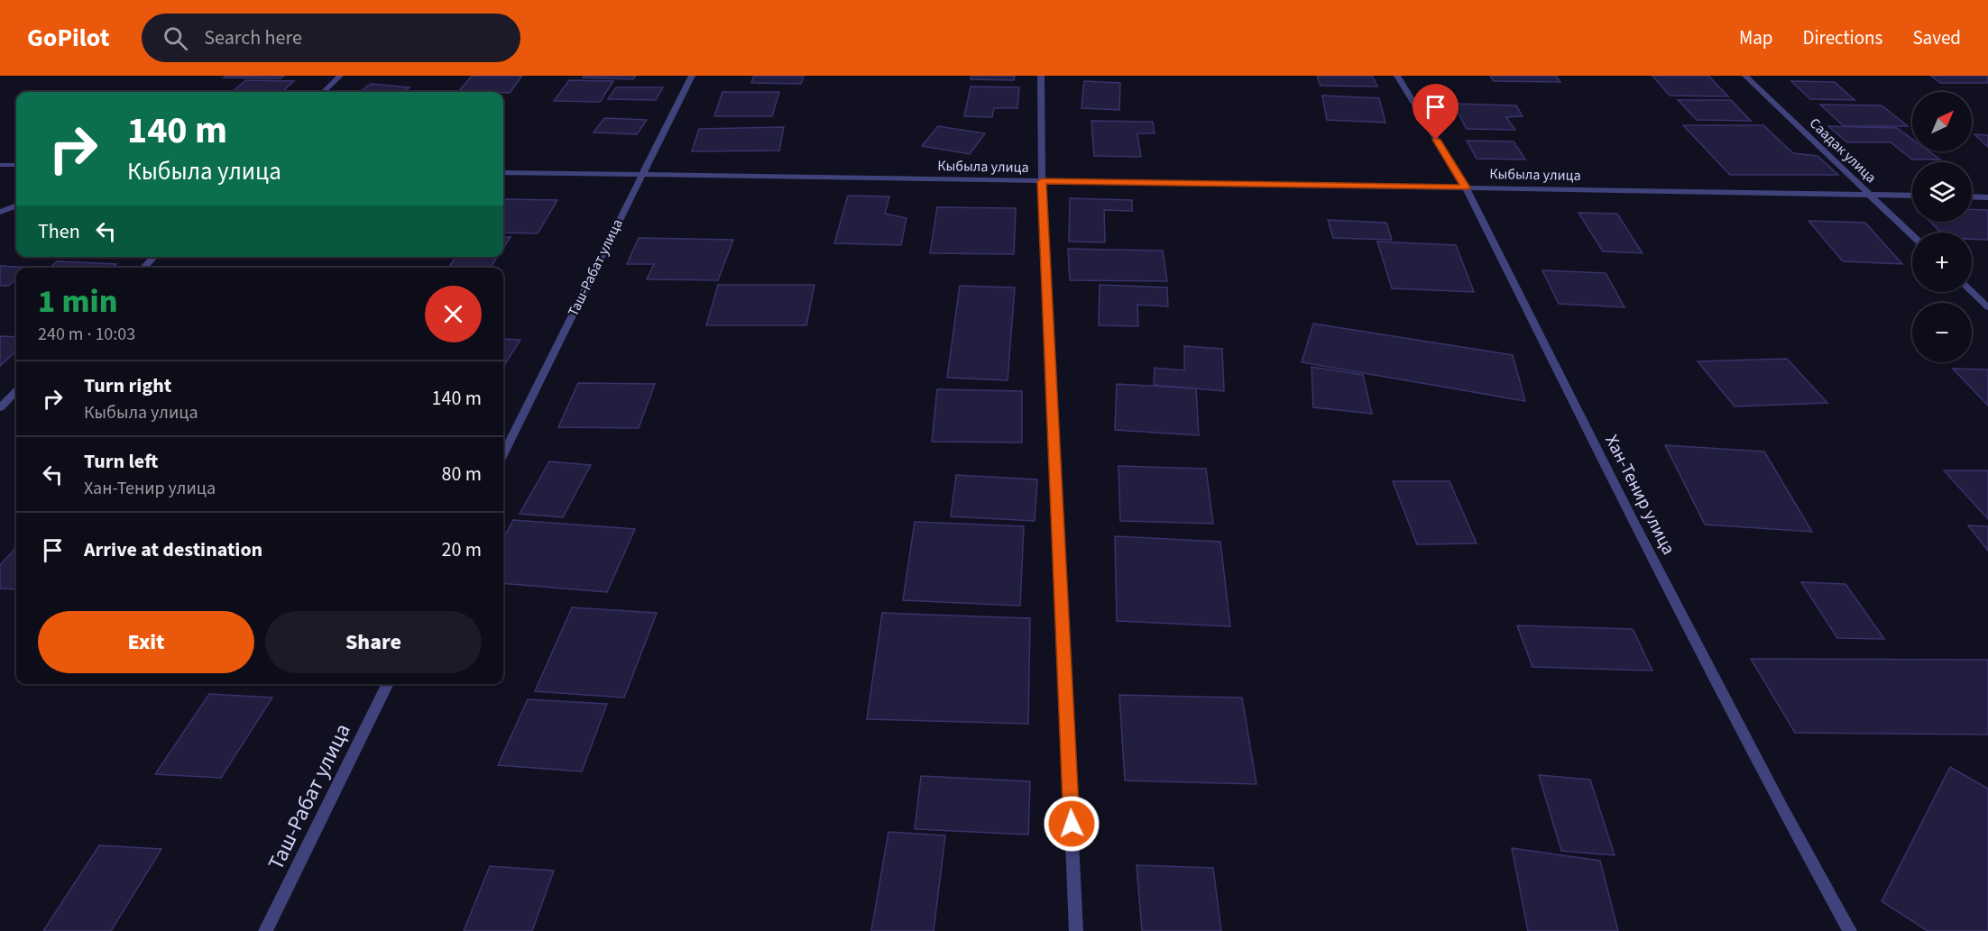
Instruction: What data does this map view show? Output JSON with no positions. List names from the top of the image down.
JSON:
{
  "streets": {
    "street": [
      "Саадак улица",
      "Кыбыла улица",
      "Таш-Рабат улица",
      "Хан-Тенир улица"
    ]
  },
  "crossings": [
    ["Саадак улица", "Кыбыла улица"],
    ["Кыбыла улица", "Таш-Рабат улица"],
    ["Кыбыла улица", "Хан-Тенир улица"]
  ],
  "north": "top right",
  "page": {
    "header": "GoPilot",
    "search": "Search here",
    "nav": ["Map", "Directions", "Saved"],
    "map_buttons": ["+", "−"],
    "turn": ["140 m", "Кыбыла улица"],
    "then": "Then",
    "heading": ["1 min", "240 m · 10:03"],
    "list": [
      {
        "name": "Turn right",
        "note": "Кыбыла улица",
        "value": "140 m"
      },
      {
        "name": "Turn left",
        "note": "Хан-Тенир улица",
        "value": "80 m"
      },
      {
        "name": "Arrive at destination",
        "value": "20 m"
      }
    ],
    "buttons": ["Exit", "Share"]
  }
}
